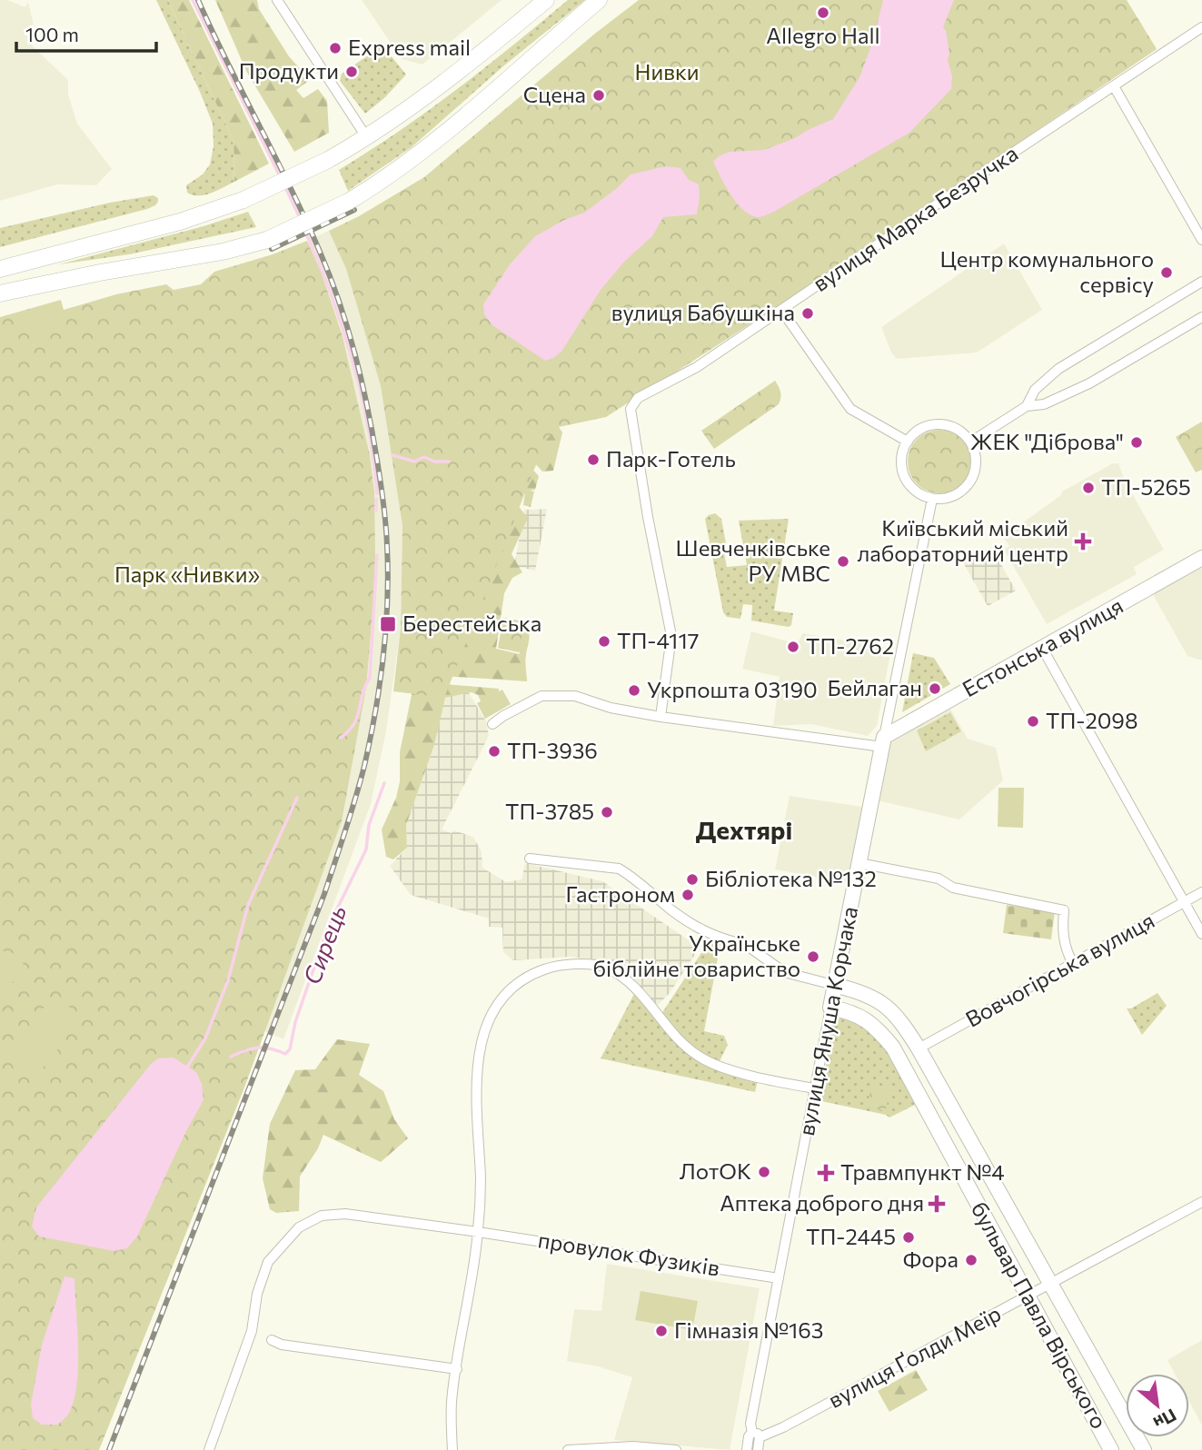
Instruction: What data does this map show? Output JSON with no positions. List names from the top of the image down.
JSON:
{
  "streets": {
    "street": [
      "вулиця Марка Безручка",
      "Естонська вулиця",
      "Вовчогірська вулиця",
      "вулиця Януша Корчака",
      "провулок Фузиків",
      "бульвар Павла Вірського",
      "вулиця Ґолди Меїр"
    ]
  },
  "crossings": [
    ["Естонська вулиця", "вулиця Януша Корчака"],
    ["Вовчогірська вулиця", "бульвар Павла Вірського"],
    ["вулиця Януша Корчака", "провулок Фузиків"],
    ["вулиця Януша Корчака", "бульвар Павла Вірського"],
    ["вулиця Януша Корчака", "вулиця Ґолди Меїр"],
    ["бульвар Павла Вірського", "вулиця Ґолди Меїр"]
  ],
  "districts": ["Дехтярі"],
  "water": ["Сирець"],
  "parks": ["Нивки", "Парк «Нивки»"],
  "places": {
    "other": [
      "Allegro Hall",
      "Express mail",
      "Продукти",
      "Сцена",
      "Центр комунального сервісу",
      "вулиця Бабушкіна",
      "ЖЕК \"Діброва\"",
      "Парк-Готель",
      "ТП-5265",
      "Шевченківське РУ МВС",
      "ТП-4117",
      "ТП-2762",
      "Бейлаган",
      "Укрпошта 03190",
      "ТП-2098",
      "ТП-3936",
      "ТП-3785",
      "Бібліотека №132",
      "Гастроном",
      "Українське біблійне товариство",
      "ЛотОК",
      "ТП-2445",
      "Фора",
      "Гімназія №163"
    ],
    "health": ["Київський міський лабораторний центр", "Травмпункт №4", "Аптека доброго дня"],
    "transit": ["Берестейська"]
  },
  "scale_bar": "100 m",
  "north": "bottom right"
}
